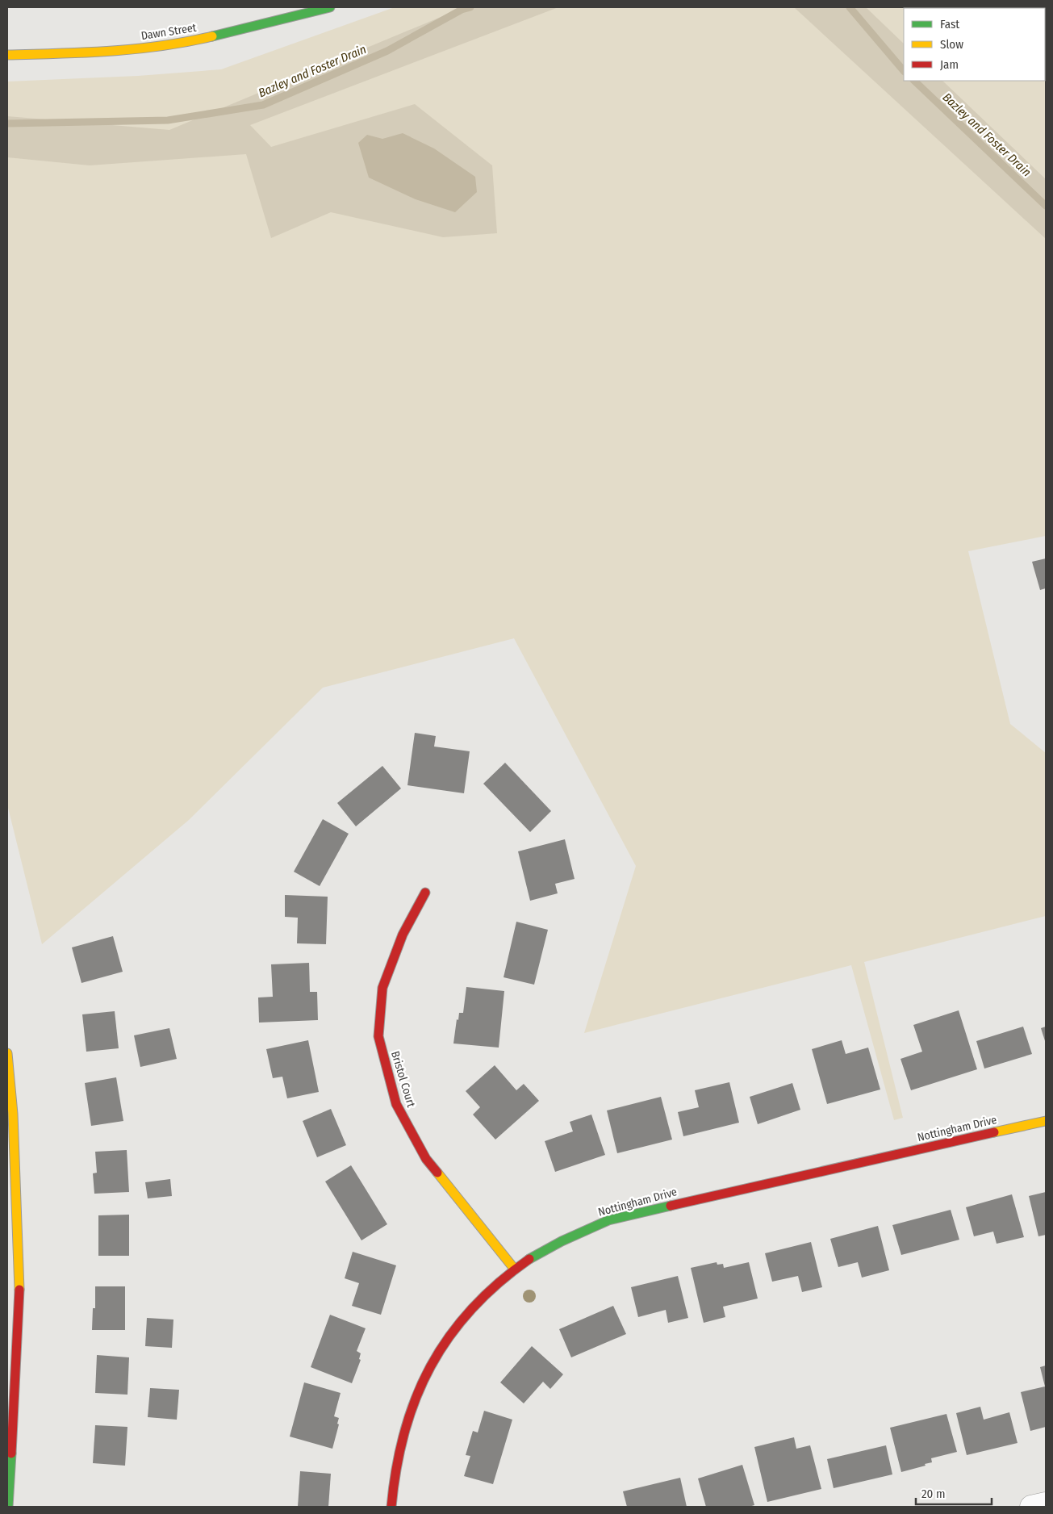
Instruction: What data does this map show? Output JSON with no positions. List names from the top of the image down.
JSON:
{
  "streets": {
    "street": ["Dawn Street", "Bristol Court", "Nottingham Drive"]
  },
  "crossings": [
    ["Bristol Court", "Nottingham Drive"]
  ],
  "water": ["Bazley and Foster Drain"],
  "legend": ["Fast", "Slow", "Jam"],
  "scale_bar": "20 m"
}
